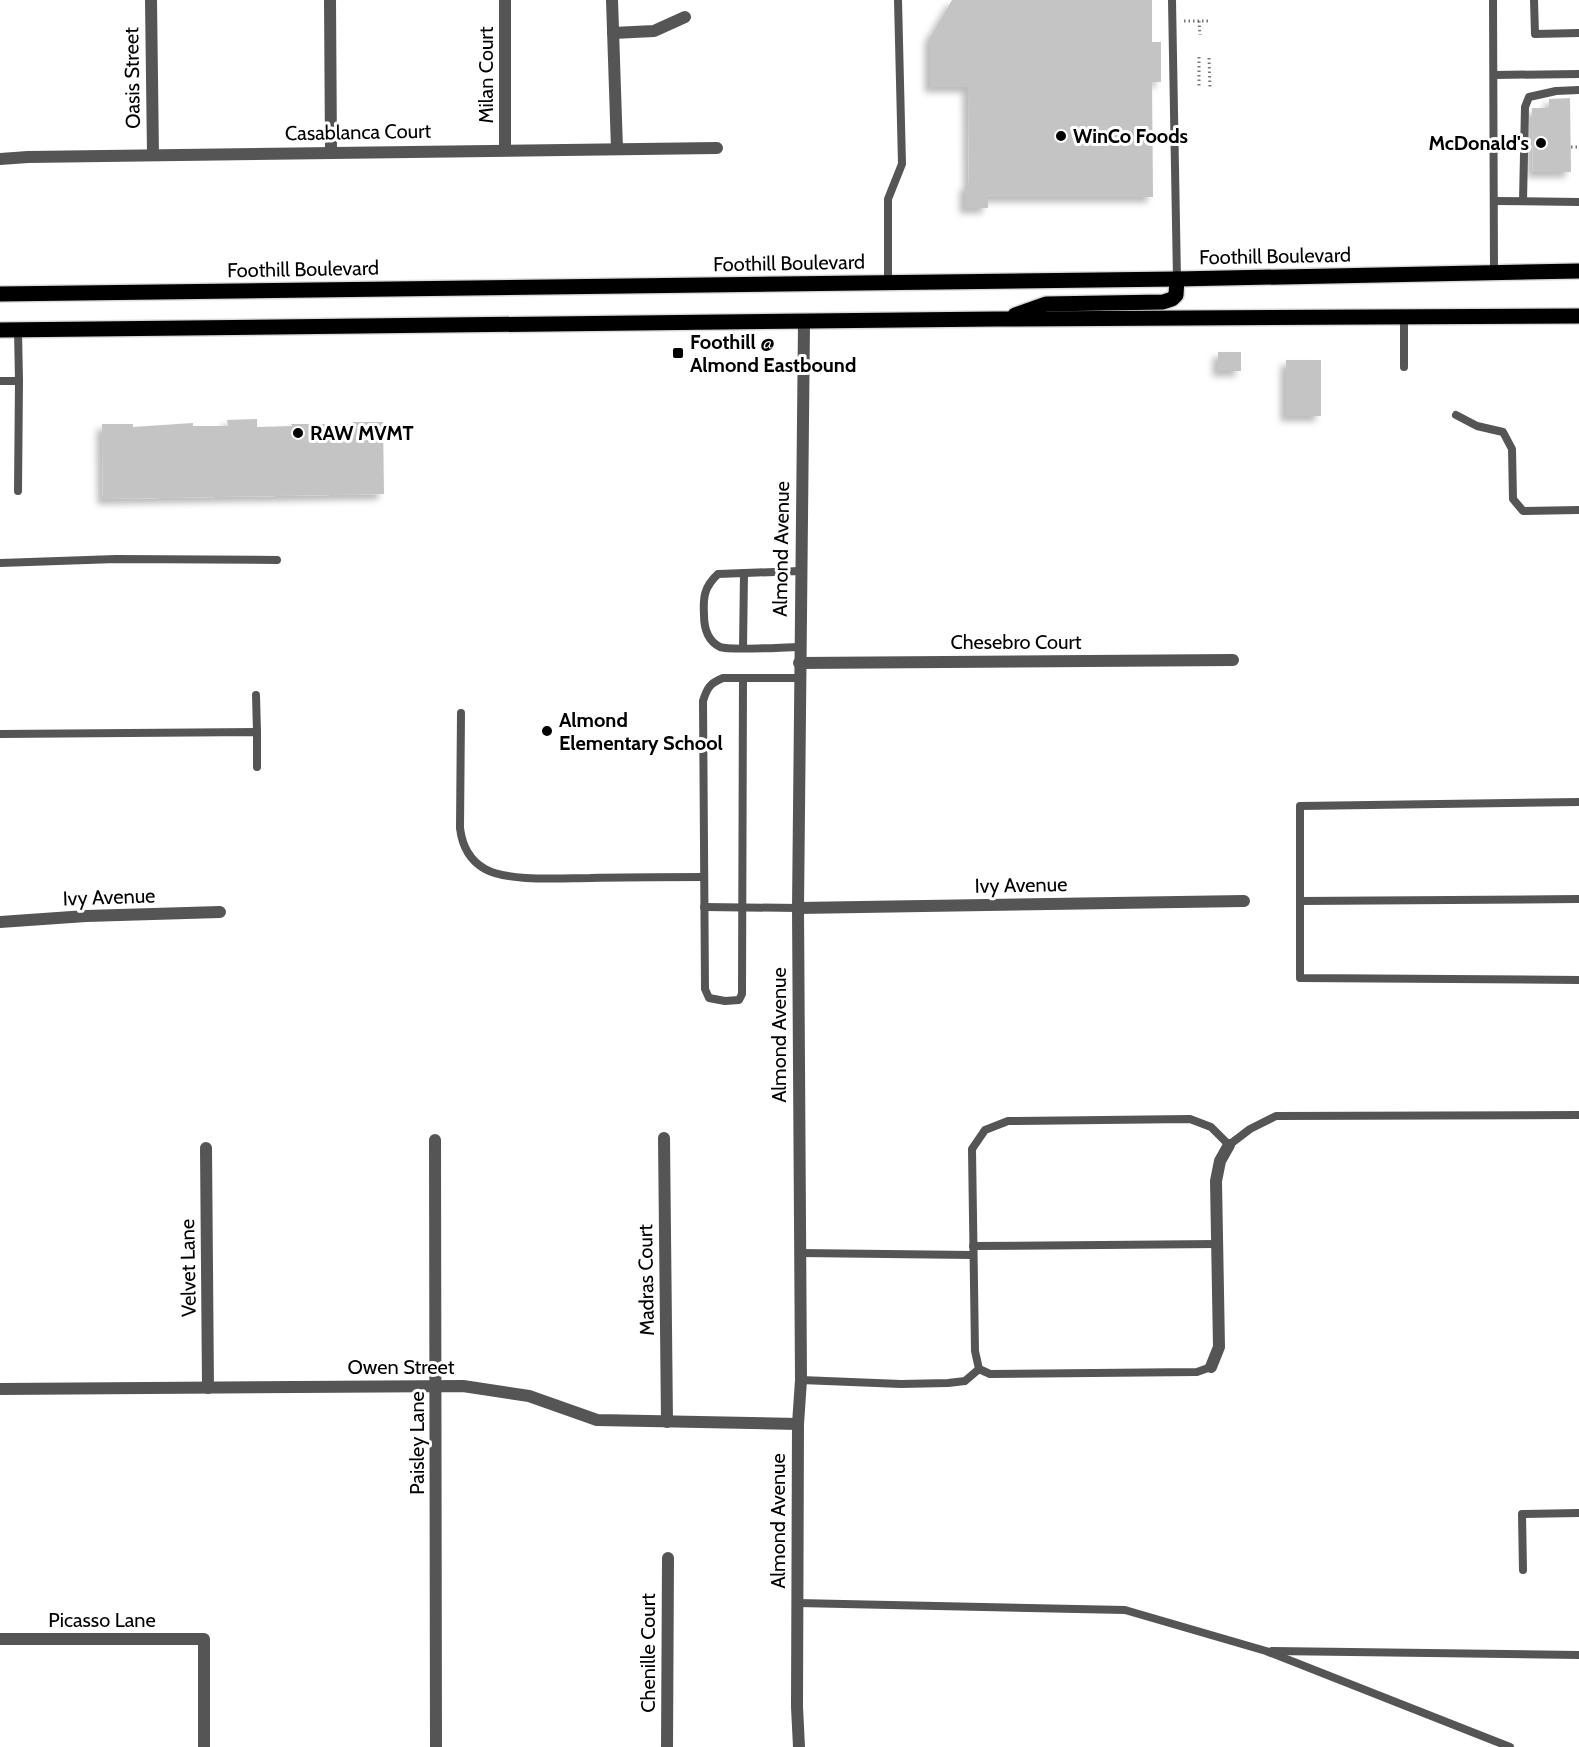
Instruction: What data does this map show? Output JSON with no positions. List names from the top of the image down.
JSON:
{
  "streets": {
    "main road": ["Foothill Boulevard"],
    "street": [
      "Milan Court",
      "Oasis Street",
      "Casablanca Court",
      "Almond Avenue",
      "Chesebro Court",
      "Ivy Avenue",
      "Velvet Lane",
      "Madras Court",
      "Owen Street",
      "Paisley Lane",
      "Picasso Lane",
      "Chenille Court"
    ]
  },
  "crossings": [
    ["Milan Court", "Casablanca Court"],
    ["Oasis Street", "Casablanca Court"],
    ["Almond Avenue", "Chesebro Court"],
    ["Almond Avenue", "Ivy Avenue"],
    ["Almond Avenue", "Owen Street"],
    ["Velvet Lane", "Owen Street"],
    ["Madras Court", "Owen Street"],
    ["Owen Street", "Paisley Lane"]
  ],
  "places": {
    "other": [
      "WinCo Foods",
      "McDonald's",
      "RAW MVMT",
      "Almond Elementary School"
    ],
    "transit": ["Foothill @ Almond Eastbound"]
  }
}
